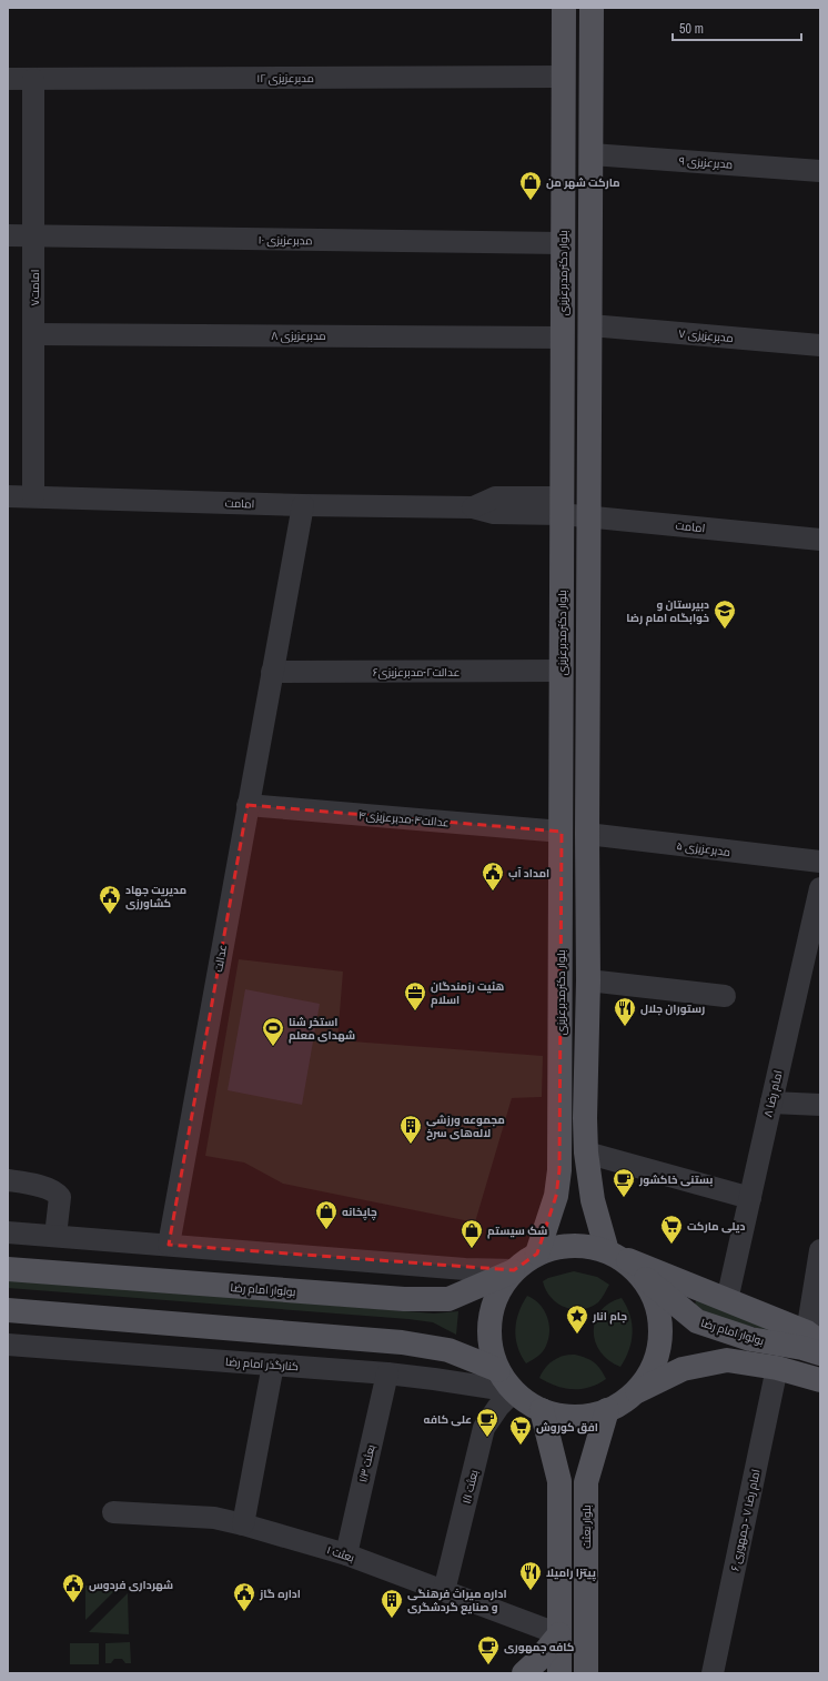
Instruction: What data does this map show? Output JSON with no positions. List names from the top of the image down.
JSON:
{
  "streets": {
    "main road": ["بلوار دکترمدبرعزیزی", "بولوار امام رضا", "بلوار بعثت"],
    "street": [
      "مدبرعزیزی ۱۲",
      "مدبرعزیزی ۹",
      "مدبرعزیزی ۱۰",
      "امامت۷",
      "مدبرعزیزی ۸",
      "مدبرعزیزی ۷",
      "امامت",
      "عدالت۲-مدبرعزیزی۶",
      "عدالت۴-مدبرعزیزی۴",
      "مدبرعزیزی ۵",
      "عدالت",
      "امام رضا ۸",
      "کنارگذر امام رضا",
      "بعثت ۱/۳",
      "بعثت ۱/۱",
      "امام رضا ۷ - جمهوری ۶",
      "بعثت ۱"
    ]
  },
  "crossings": [
    ["مدبرعزیزی ۱۲", "بلوار دکترمدبرعزیزی"],
    ["مدبرعزیزی ۱۲", "امامت۷"],
    ["مدبرعزیزی ۱۰", "بلوار دکترمدبرعزیزی"],
    ["مدبرعزیزی ۱۰", "امامت۷"],
    ["بلوار دکترمدبرعزیزی", "مدبرعزیزی ۸"],
    ["بلوار دکترمدبرعزیزی", "امامت"],
    ["بلوار دکترمدبرعزیزی", "عدالت۲-مدبرعزیزی۶"],
    ["بلوار دکترمدبرعزیزی", "عدالت۴-مدبرعزیزی۴"],
    ["امامت۷", "مدبرعزیزی ۸"],
    ["امامت۷", "امامت"],
    ["امامت", "عدالت"],
    ["عدالت۲-مدبرعزیزی۶", "عدالت"],
    ["عدالت۴-مدبرعزیزی۴", "عدالت"],
    ["کنارگذر امام رضا", "بعثت ۱/۳"],
    ["کنارگذر امام رضا", "بعثت ۱/۱"],
    ["بعثت ۱/۳", "بعثت ۱"],
    ["بعثت ۱/۱", "بعثت ۱"]
  ],
  "places": {
    "shop": ["مارکت شهر من", "چاپخانه", "شک سیستم"],
    "school or university": ["دبیرستان و خوابگاه امام رضا"],
    "public building": [
      "امداد آب",
      "مدیریت جهاد کشاورزی",
      "شهرداری فردوس",
      "اداره گاز"
    ],
    "office": ["هئیت رزمندگان اسلام"],
    "restaurant": ["رستوران جلال", "پیتزا رامیلا"],
    "sports": ["استخر شنا شهدای معلم"],
    "building": ["مجموعه‌ ورزشی لاله‌های سرخ", "اداره میراث فرهنگی و صنایع گردشگری"],
    "cafe": ["بستنی خاکشور", "علی کافه", "کافه جمهوری"],
    "supermarket": ["دیلی مارکت", "افق کوروش"],
    "place": ["جام انار"]
  },
  "scale_bar": "50 m"
}
